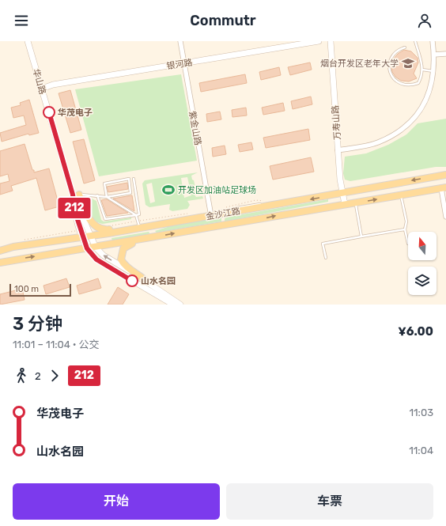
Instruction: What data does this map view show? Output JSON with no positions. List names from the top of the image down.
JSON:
{
  "streets": {
    "main road": ["金沙江路"],
    "street": [
      "银河路",
      "华山路",
      "万寿山路",
      "紫金山路"
    ]
  },
  "crossings": [
    ["银河路", "华山路"],
    ["银河路", "紫金山路"],
    ["万寿山路", "金沙江路"],
    ["紫金山路", "金沙江路"]
  ],
  "places": {
    "school or university": ["烟台开发区老年大学"],
    "other": ["华茂电子", "山水名园"],
    "sports": ["开发区加油站足球场"]
  },
  "lines": ["bus line 212"],
  "scale_bar": "100 m",
  "north": "top",
  "page": {
    "header": "Commutr",
    "on_map": "212",
    "scale": "100 m",
    "heading": ["3 分钟", "11:01 – 11:04 · 公交", "¥6.00"],
    "legs": ["2", "212"],
    "list": [
      {
        "name": "华茂电子",
        "value": "11:03"
      },
      {
        "name": "山水名园",
        "value": "11:04"
      }
    ],
    "buttons": ["开始", "车票"]
  }
}
